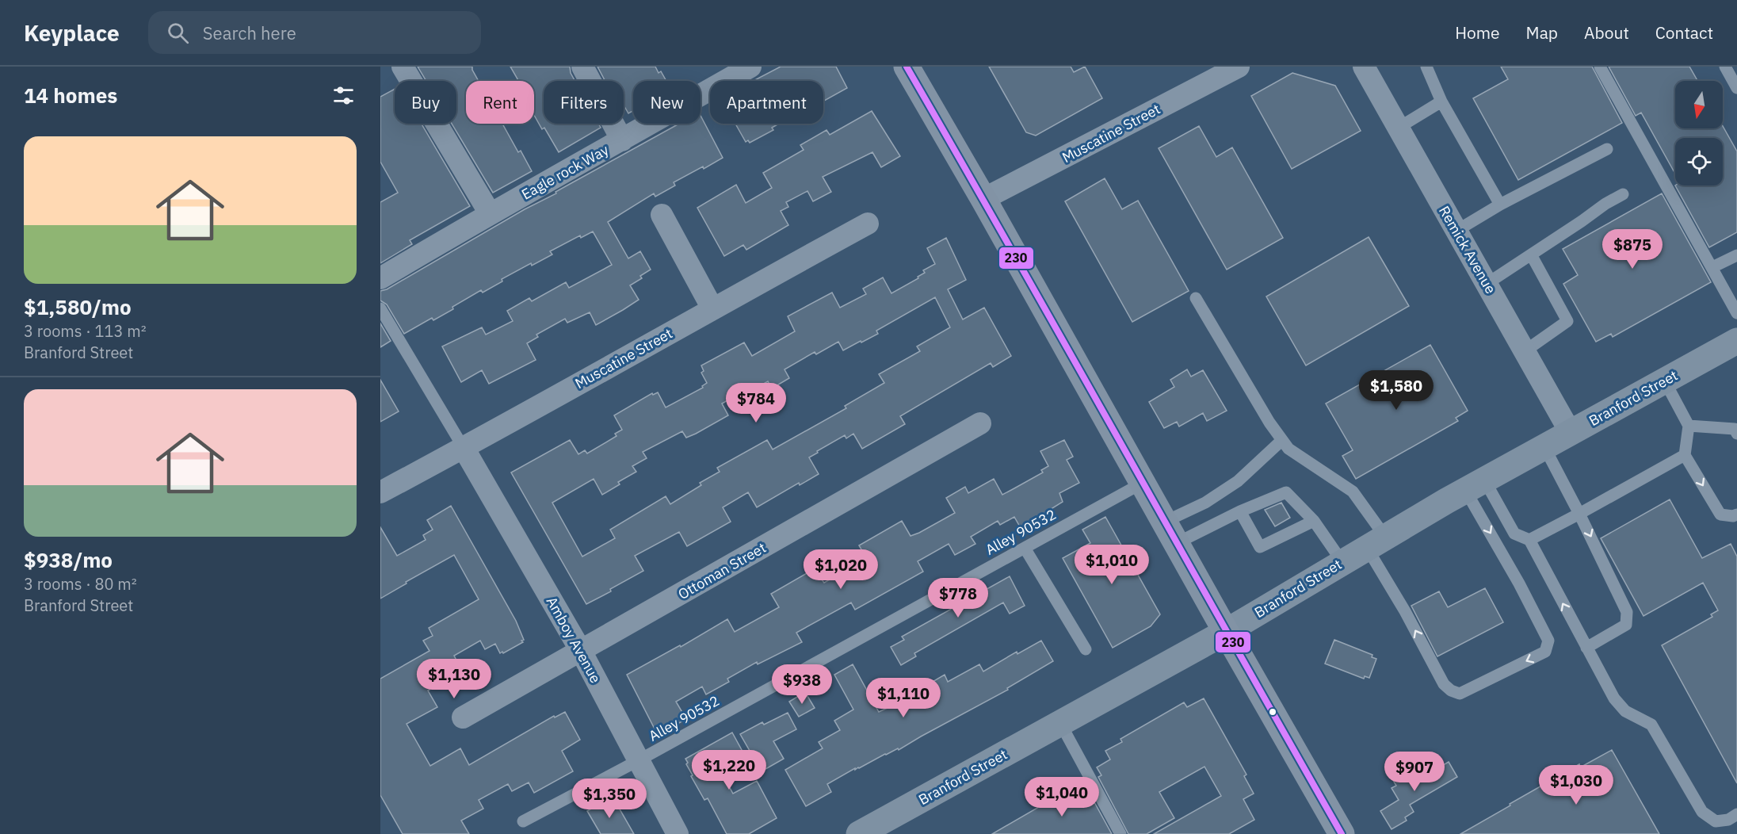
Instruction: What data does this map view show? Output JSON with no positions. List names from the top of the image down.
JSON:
{
  "streets": {
    "main road": ["Branford Street"],
    "street": [
      "Muscatine Street",
      "Eagle rock Way",
      "Remick Avenue",
      "Ottoman Street",
      "Amboy Avenue"
    ],
    "lane": ["Alley 90532"]
  },
  "crossings": [
    ["Muscatine Street", "Amboy Avenue"],
    ["Remick Avenue", "Branford Street"],
    ["Alley 90532", "Amboy Avenue"],
    ["Ottoman Street", "Amboy Avenue"]
  ],
  "lines": ["transit line 230"],
  "north": "bottom",
  "page": {
    "header": "Keyplace",
    "search": "Search here",
    "nav": [
      "Home",
      "Map",
      "About",
      "Contact"
    ],
    "heading": "14 homes",
    "chip": [
      "Buy",
      "Rent",
      "Filters",
      "New",
      "Apartment"
    ],
    "list": [
      {
        "name": "$1,580/mo",
        "note": "3 rooms · 113 m² · Branford Street"
      },
      {
        "name": "$938/mo",
        "note": "3 rooms · 80 m² · Branford Street"
      }
    ],
    "price": [
      "$875",
      "$1,580",
      "$784",
      "$1,010",
      "$1,020",
      "$778",
      "$1,130",
      "$938",
      "$1,110",
      "$1,220",
      "$907",
      "$1,030",
      "$1,040",
      "$1,350"
    ]
  }
}
